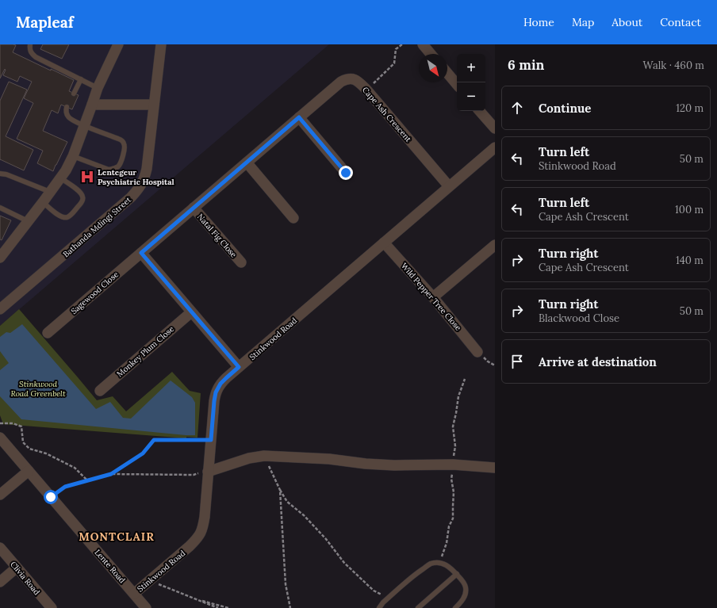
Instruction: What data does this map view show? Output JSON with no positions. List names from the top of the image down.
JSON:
{
  "streets": {
    "street": [
      "Cape Ash Crescent",
      "Bathanda Mdingi Street",
      "Natal Fig Close",
      "Sagewood Close",
      "Wild Pepper Tree Close",
      "Stinkwood Road",
      "Monkey Plum Close",
      "Lente Road",
      "Clivia Road"
    ]
  },
  "crossings": [
    ["Cape Ash Crescent", "Natal Fig Close"],
    ["Cape Ash Crescent", "Sagewood Close"],
    ["Cape Ash Crescent", "Stinkwood Road"],
    ["Wild Pepper Tree Close", "Stinkwood Road"],
    ["Stinkwood Road", "Lente Road"]
  ],
  "districts": ["MONTCLAIR"],
  "parks": ["Stinkwood Road Greenbelt"],
  "places": {
    "hospital": ["Lentegeur Psychiatric Hospital"]
  },
  "north": "bottom right",
  "page": {
    "header": "Mapleaf",
    "nav": [
      "Home",
      "Map",
      "About",
      "Contact"
    ],
    "heading": ["6 min", "Walk · 460 m"],
    "map_buttons": ["+", "−"],
    "list": [
      ["Continue", "120 m"],
      ["Turn left", "Stinkwood Road", "50 m"],
      ["Turn left", "Cape Ash Crescent", "100 m"],
      ["Turn right", "Cape Ash Crescent", "140 m"],
      ["Turn right", "Blackwood Close", "50 m"],
      "Arrive at destination"
    ]
  }
}
